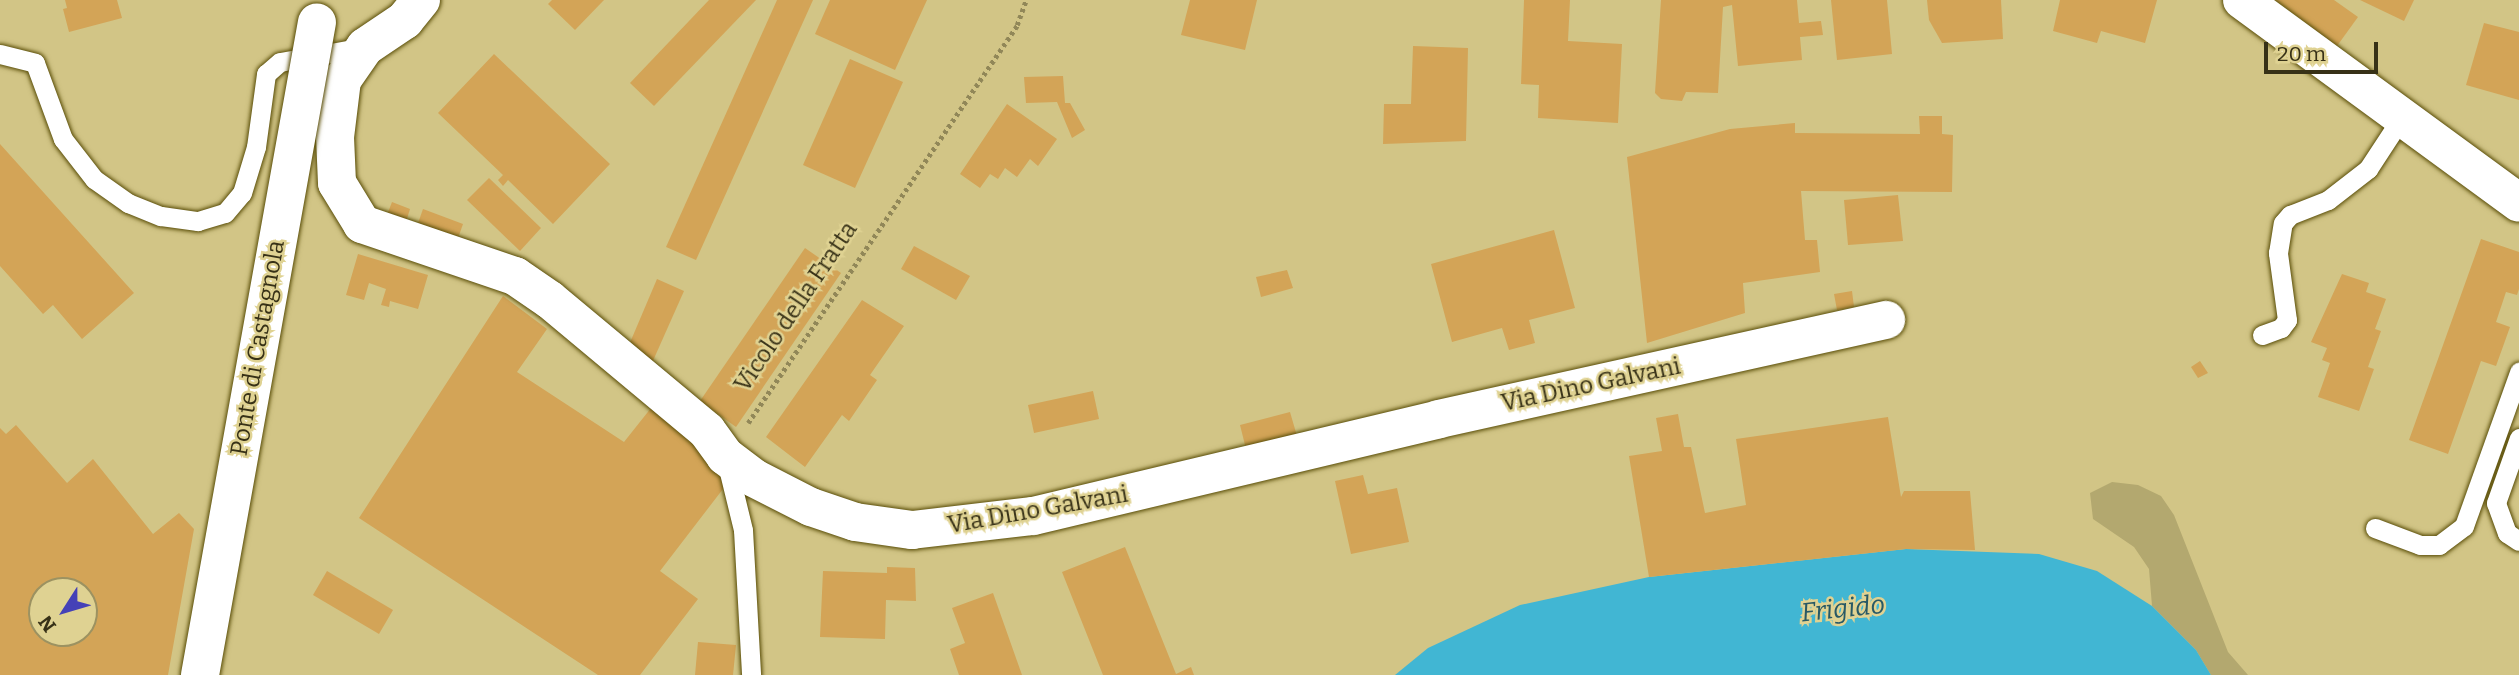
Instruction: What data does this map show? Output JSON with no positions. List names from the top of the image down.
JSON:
{
  "streets": {
    "street": ["Ponte di Castagnola", "Via Dino Galvani"],
    "path": ["Vicolo della Fratta"]
  },
  "crossings": [
    ["Vicolo della Fratta", "Via Dino Galvani"]
  ],
  "water": ["Frigido"],
  "scale_bar": "20 m",
  "north": "bottom left"
}
